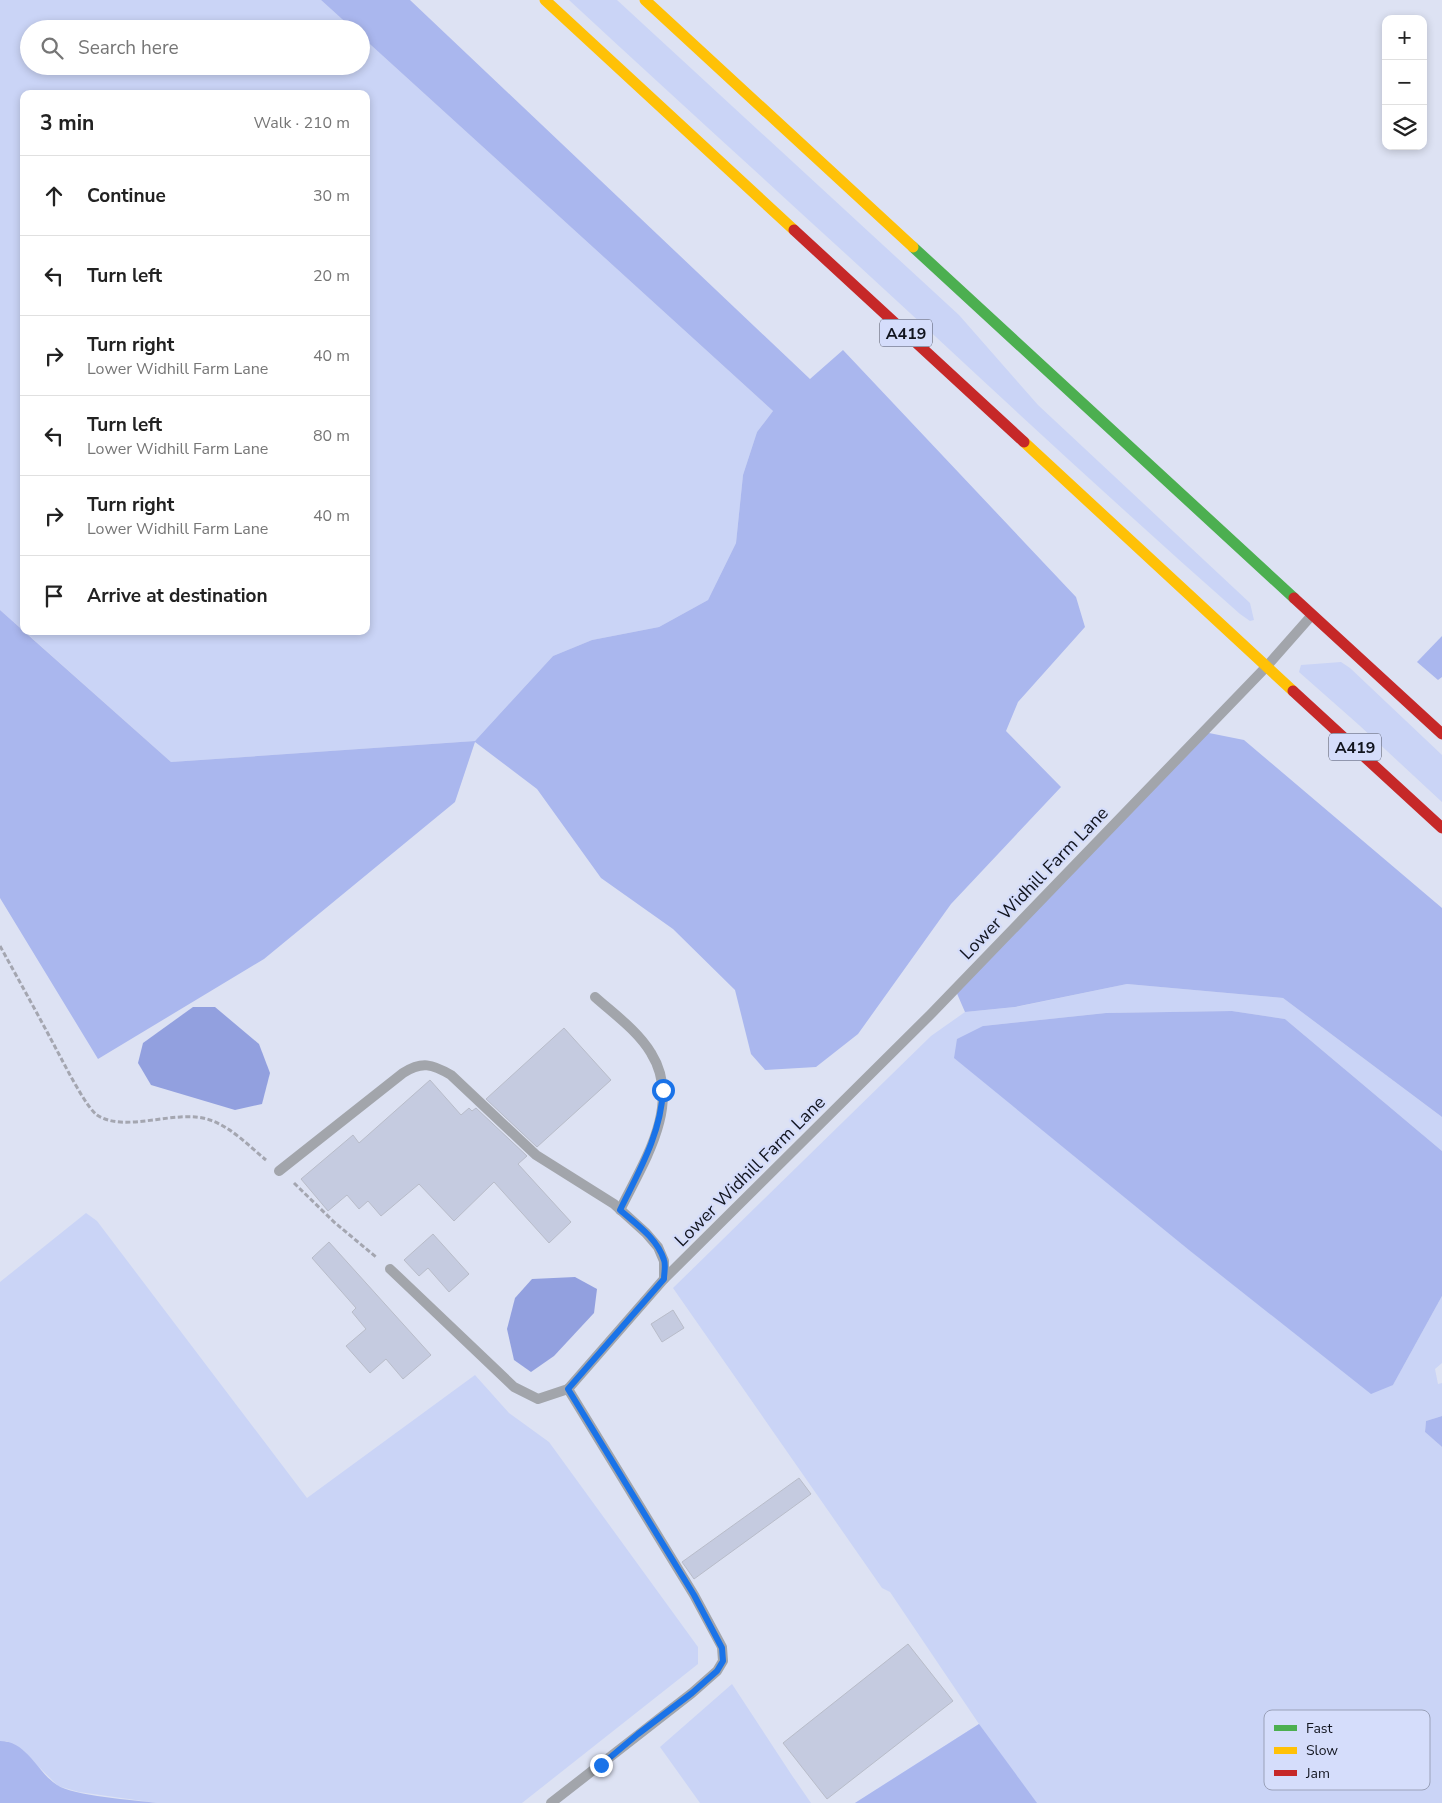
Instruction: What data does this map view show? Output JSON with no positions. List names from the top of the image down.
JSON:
{
  "streets": {
    "highway": ["A419"],
    "lane": ["Lower Widhill Farm Lane"]
  },
  "crossings": [
    ["A419", "Lower Widhill Farm Lane"]
  ],
  "legend": ["Fast", "Slow", "Jam"],
  "page": {
    "map_buttons": ["+", "−"],
    "search": "Search here",
    "heading": ["3 min", "Walk · 210 m"],
    "list": [
      ["Continue", "30 m"],
      ["Turn left", "20 m"],
      ["Turn right", "Lower Widhill Farm Lane", "40 m"],
      ["Turn left", "Lower Widhill Farm Lane", "80 m"],
      ["Turn right", "Lower Widhill Farm Lane", "40 m"],
      "Arrive at destination"
    ]
  }
}
